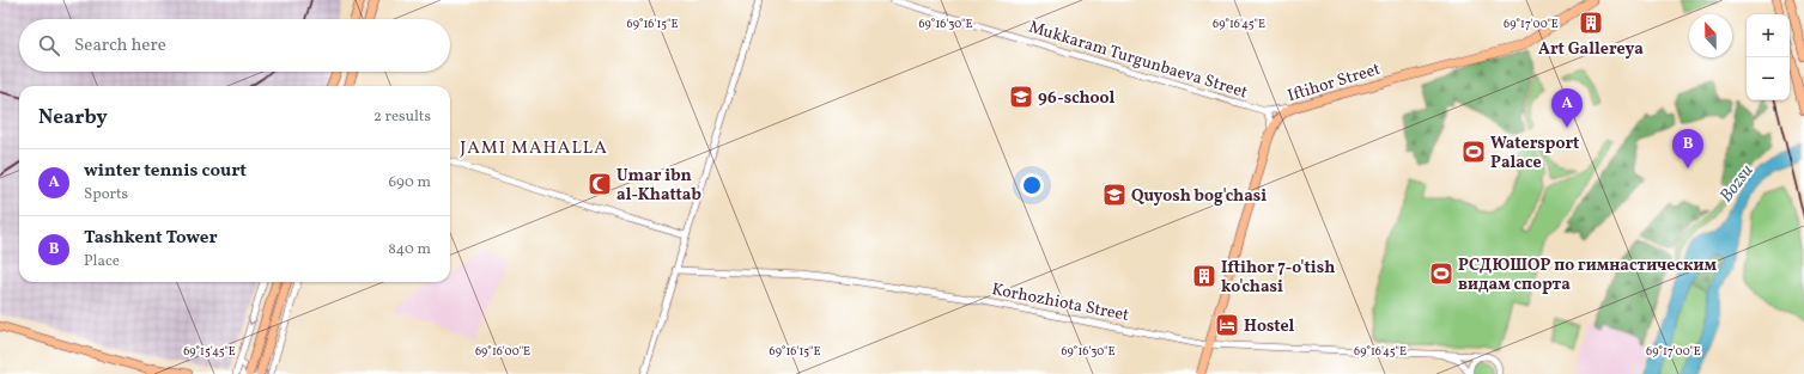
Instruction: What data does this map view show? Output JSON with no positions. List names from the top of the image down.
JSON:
{
  "streets": {
    "main road": ["Iftihor Street"],
    "street": ["Mukkaram Turgunbaeva Street", "Korhozhiota Street"]
  },
  "crossings": [
    ["Mukkaram Turgunbaeva Street", "Iftihor Street"],
    ["Iftihor Street", "Korhozhiota Street"]
  ],
  "districts": ["JAMI MAHALLA"],
  "water": ["Bozsu"],
  "places": {
    "building": ["Art Gallereya", "Iftihor 7-o'tish ko'chasi"],
    "school or university": ["96-school", "Quyosh bog'chasi"],
    "sports": ["Watersport Palace", "РСДЮШОР по гимнастическим видам спорта"],
    "mosque": ["Umar ibn al-Khattab"],
    "hotel": ["Hostel"]
  },
  "north": "top",
  "page": {
    "map_buttons": ["+", "−"],
    "search": "Search here",
    "heading": ["Nearby", "2 results"],
    "pins": ["A", "B"],
    "list": [
      {
        "mark": "A",
        "name": "winter tennis court",
        "note": "Sports",
        "value": "690 m"
      },
      {
        "mark": "B",
        "name": "Tashkent Tower",
        "note": "Place",
        "value": "840 m"
      }
    ]
  },
  "coordinates": [
    "69°16'15\"E",
    "69°16'30\"E",
    "69°17'00\"E",
    "69°16'45\"E",
    "69°15'45\"E",
    "69°16'00\"E"
  ]
}
